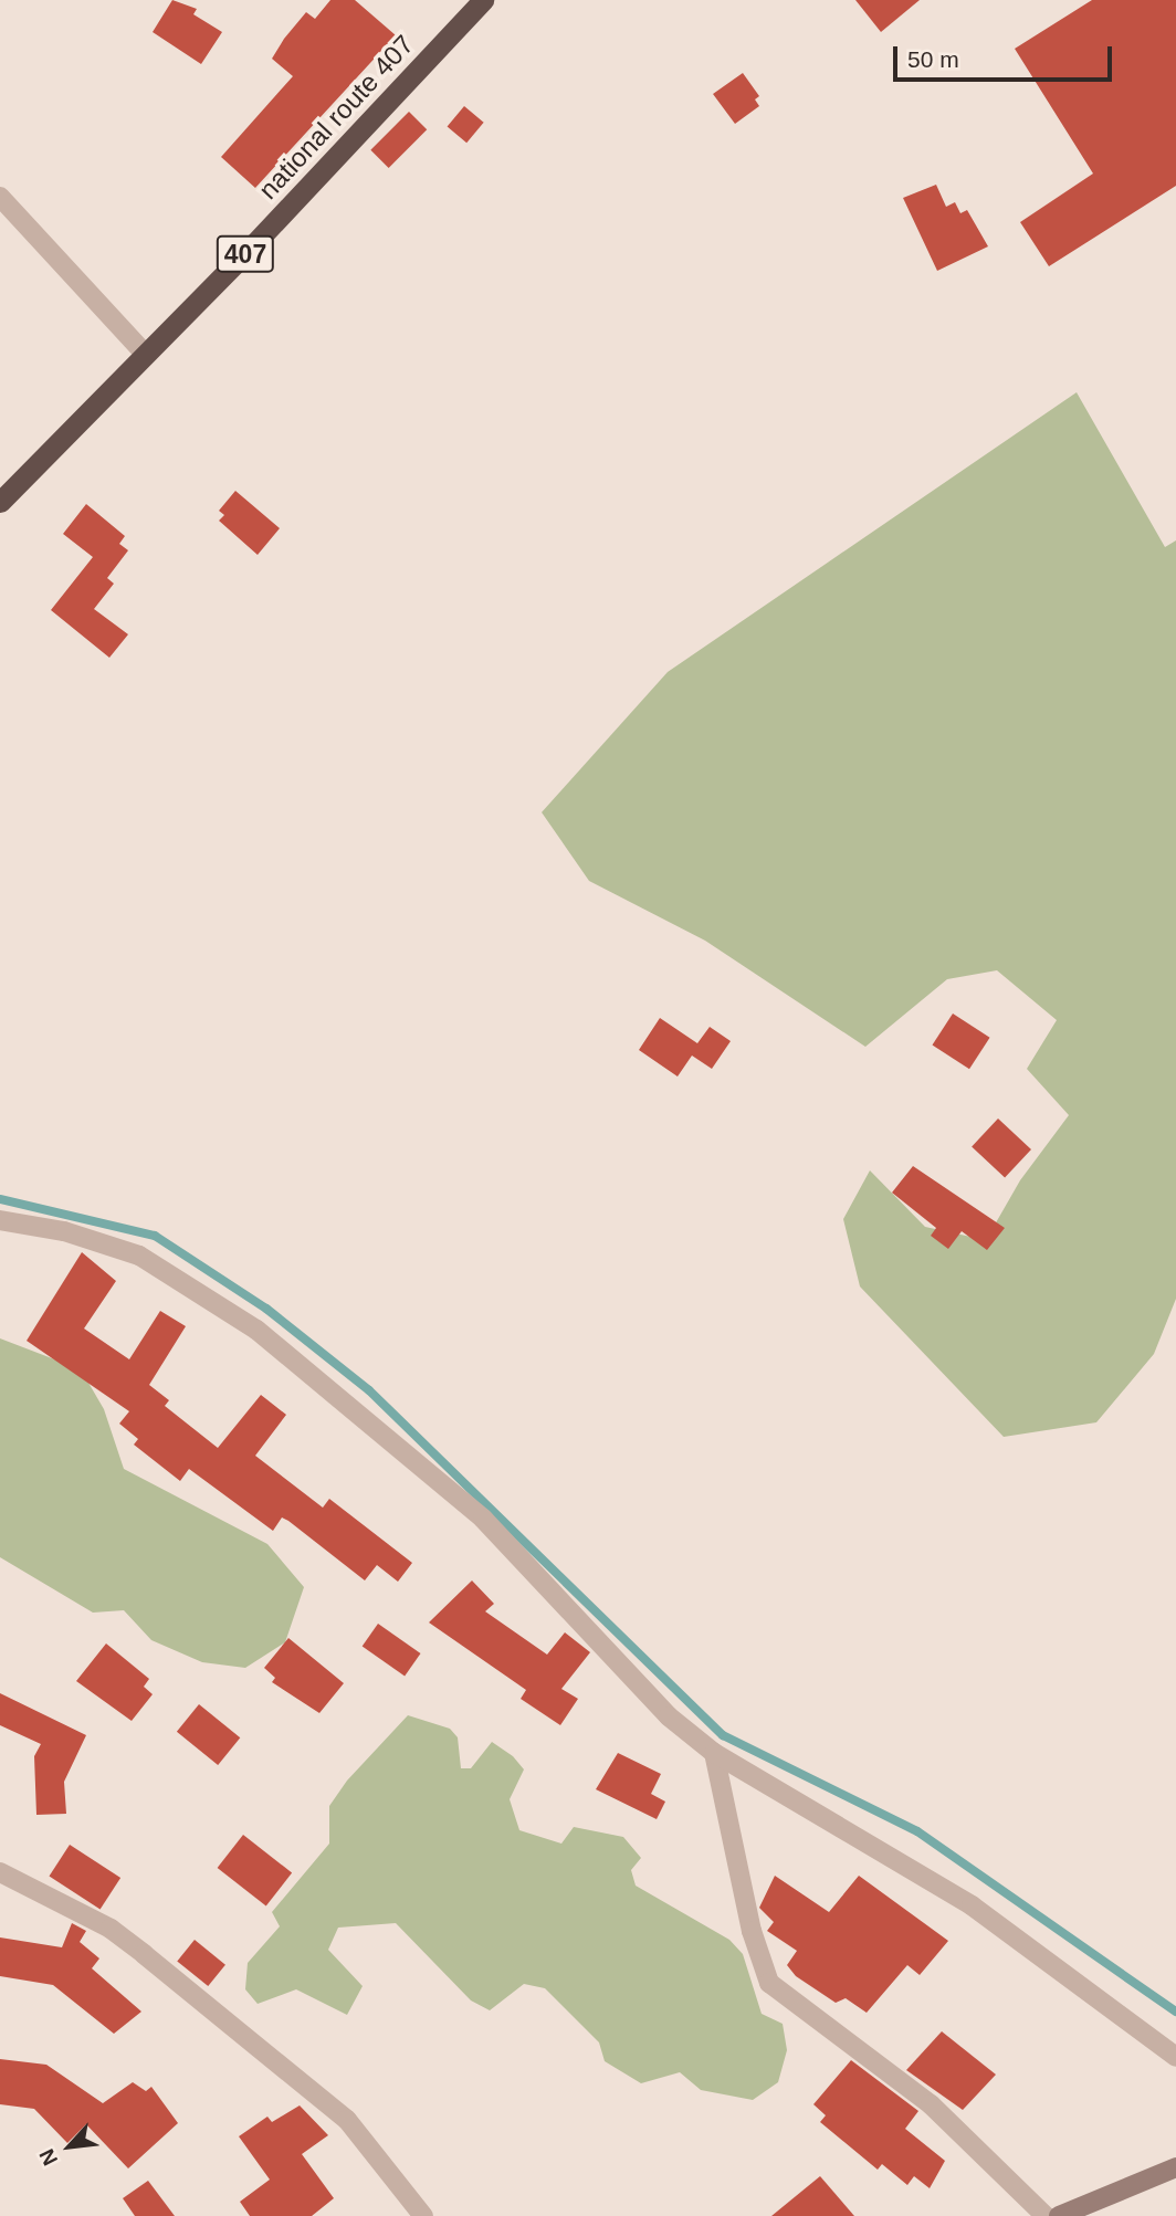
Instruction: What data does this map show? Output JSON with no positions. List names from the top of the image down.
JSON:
{
  "streets": {
    "highway": ["national route 407", "407"]
  },
  "scale_bar": "50 m",
  "north": "bottom left"
}
